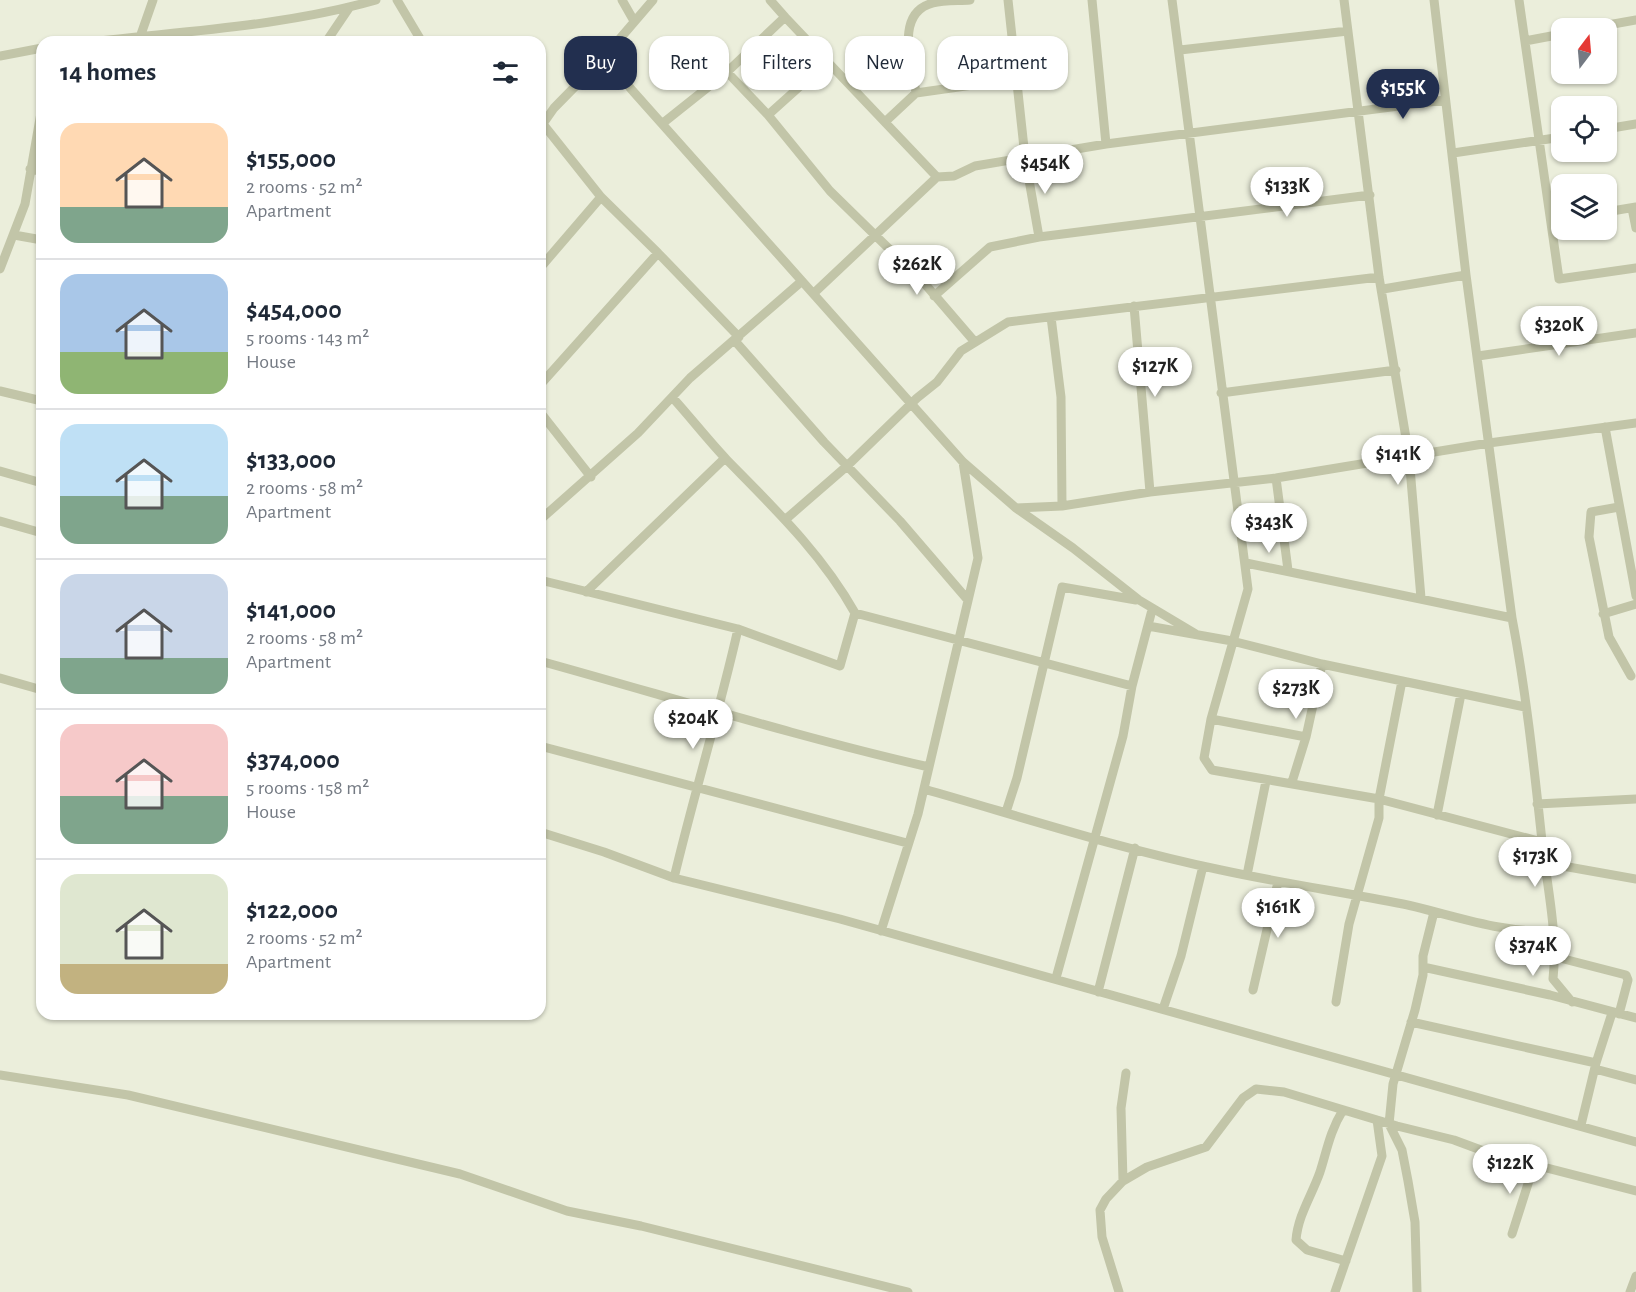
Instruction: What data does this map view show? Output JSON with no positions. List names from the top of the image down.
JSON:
{
  "north": "top",
  "page": {
    "chip": [
      "Buy",
      "Rent",
      "Filters",
      "New",
      "Apartment"
    ],
    "heading": "14 homes",
    "price": [
      "$155K",
      "$454K",
      "$133K",
      "$262K",
      "$320K",
      "$127K",
      "$141K",
      "$343K",
      "$273K",
      "$204K",
      "$173K",
      "$161K",
      "$374K",
      "$122K"
    ],
    "list": [
      {
        "name": "$155,000",
        "note": "2 rooms · 52 m² · Apartment"
      },
      {
        "name": "$454,000",
        "note": "5 rooms · 143 m² · House"
      },
      {
        "name": "$133,000",
        "note": "2 rooms · 58 m² · Apartment"
      },
      {
        "name": "$141,000",
        "note": "2 rooms · 58 m² · Apartment"
      },
      {
        "name": "$374,000",
        "note": "5 rooms · 158 m² · House"
      },
      {
        "name": "$122,000",
        "note": "2 rooms · 52 m² · Apartment"
      }
    ]
  }
}
